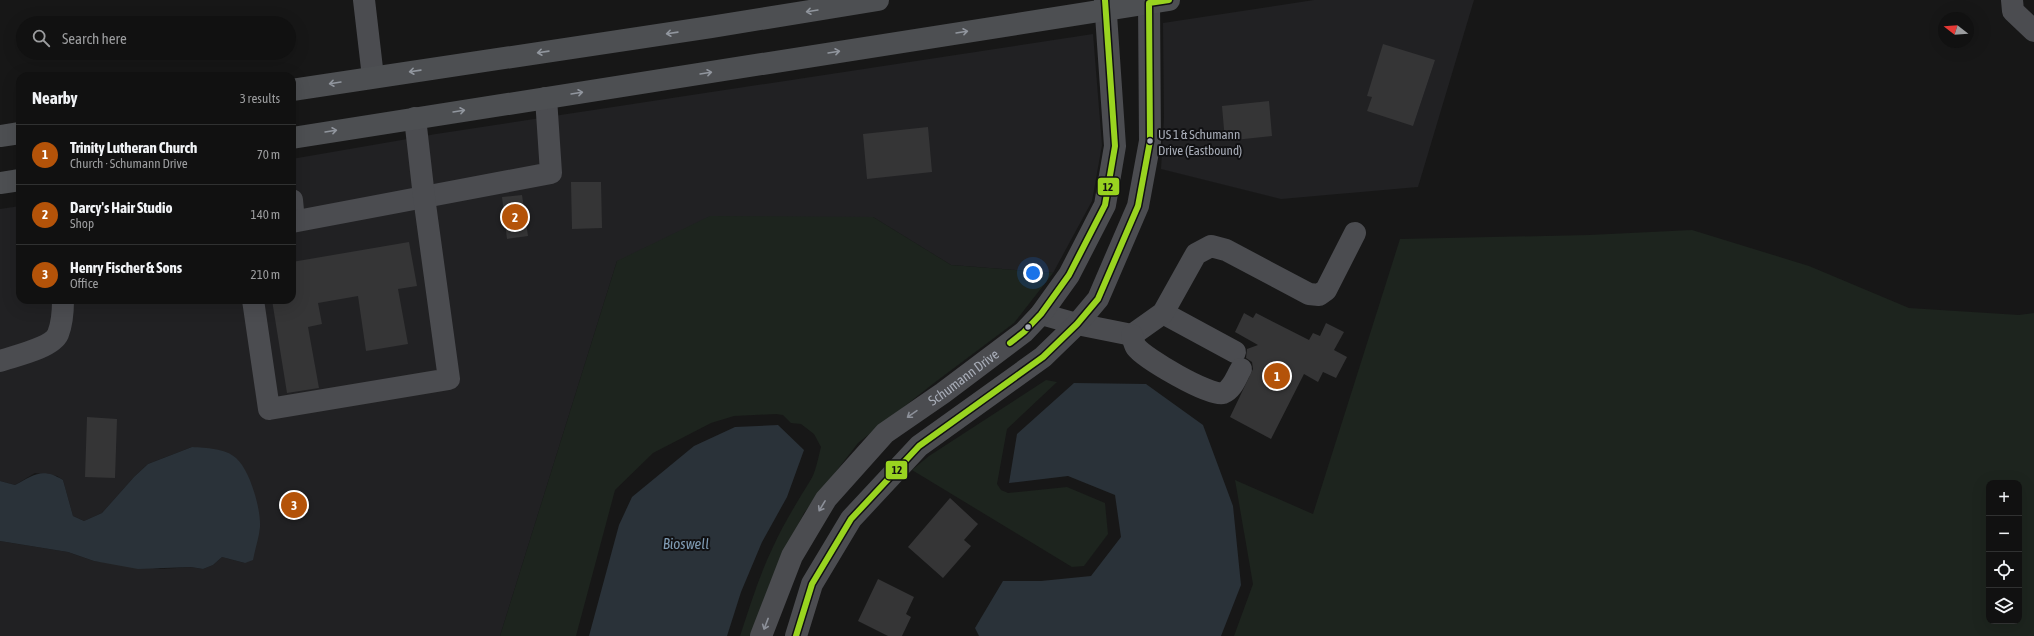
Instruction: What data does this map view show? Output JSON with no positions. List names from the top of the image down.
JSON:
{
  "streets": {
    "street": ["Schumann Drive"]
  },
  "water": ["Bioswell"],
  "places": ["US 1 & Schumann Drive (Eastbound)"],
  "lines": ["transit line 12"],
  "north": "left",
  "page": {
    "search": "Search here",
    "heading": ["Nearby", "3 results"],
    "list": [
      {
        "mark": "1",
        "name": "Trinity Lutheran Church",
        "note": "Church · Schumann Drive",
        "value": "70 m"
      },
      {
        "mark": "2",
        "name": "Darcy's Hair Studio",
        "note": "Shop",
        "value": "140 m"
      },
      {
        "mark": "3",
        "name": "Henry Fischer & Sons",
        "note": "Office",
        "value": "210 m"
      }
    ],
    "pins": ["2", "1", "3"],
    "map_buttons": ["+", "−"]
  }
}
